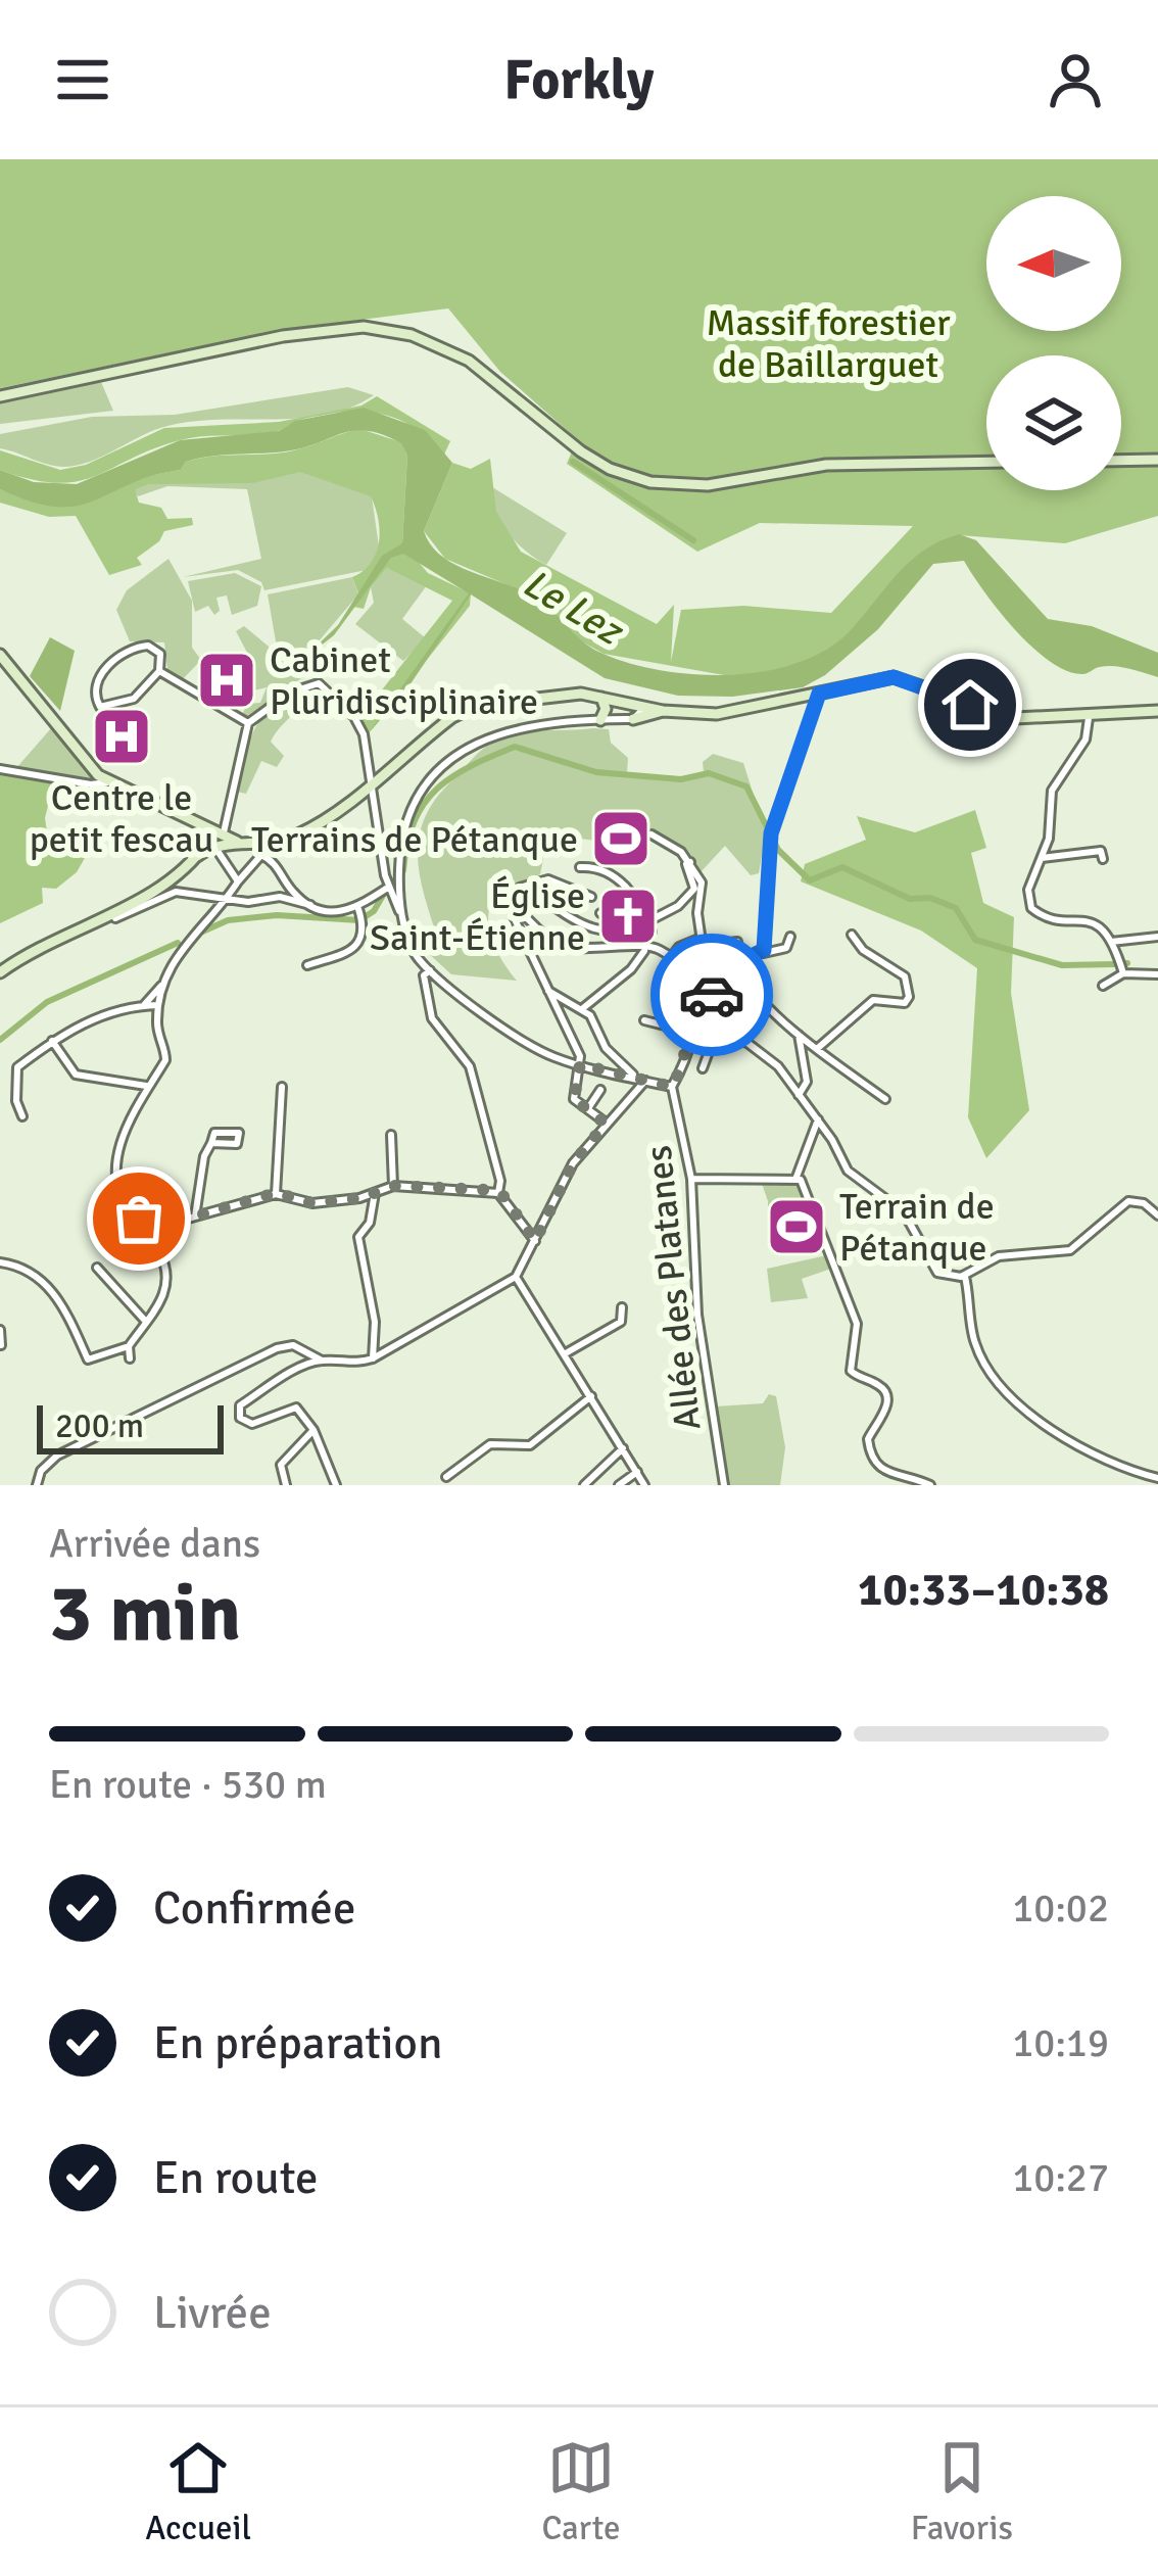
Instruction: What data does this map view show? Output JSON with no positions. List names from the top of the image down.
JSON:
{
  "streets": {
    "street": ["Allée des Platanes"]
  },
  "water": ["Le Lez"],
  "parks": ["Massif forestier de Baillarguet"],
  "places": {
    "hospital": ["Cabinet Pluridisciplinaire", "Centre le petit fescau"],
    "sports": ["Terrains de Pétanque", "Terrain de Pétanque"],
    "church": ["Église Saint-Étienne"]
  },
  "scale_bar": "200 m",
  "north": "left",
  "page": {
    "header": "Forkly",
    "scale": "200 m",
    "heading": ["3 min", "Arrivée dans", "10:33–10:38"],
    "bar": "En route · 530 m",
    "list": [
      ["Confirmée", "10:02"],
      ["En préparation", "10:19"],
      ["En route", "10:27"],
      "Livrée"
    ],
    "tabs": ["Accueil", "Carte", "Favoris"]
  }
}
